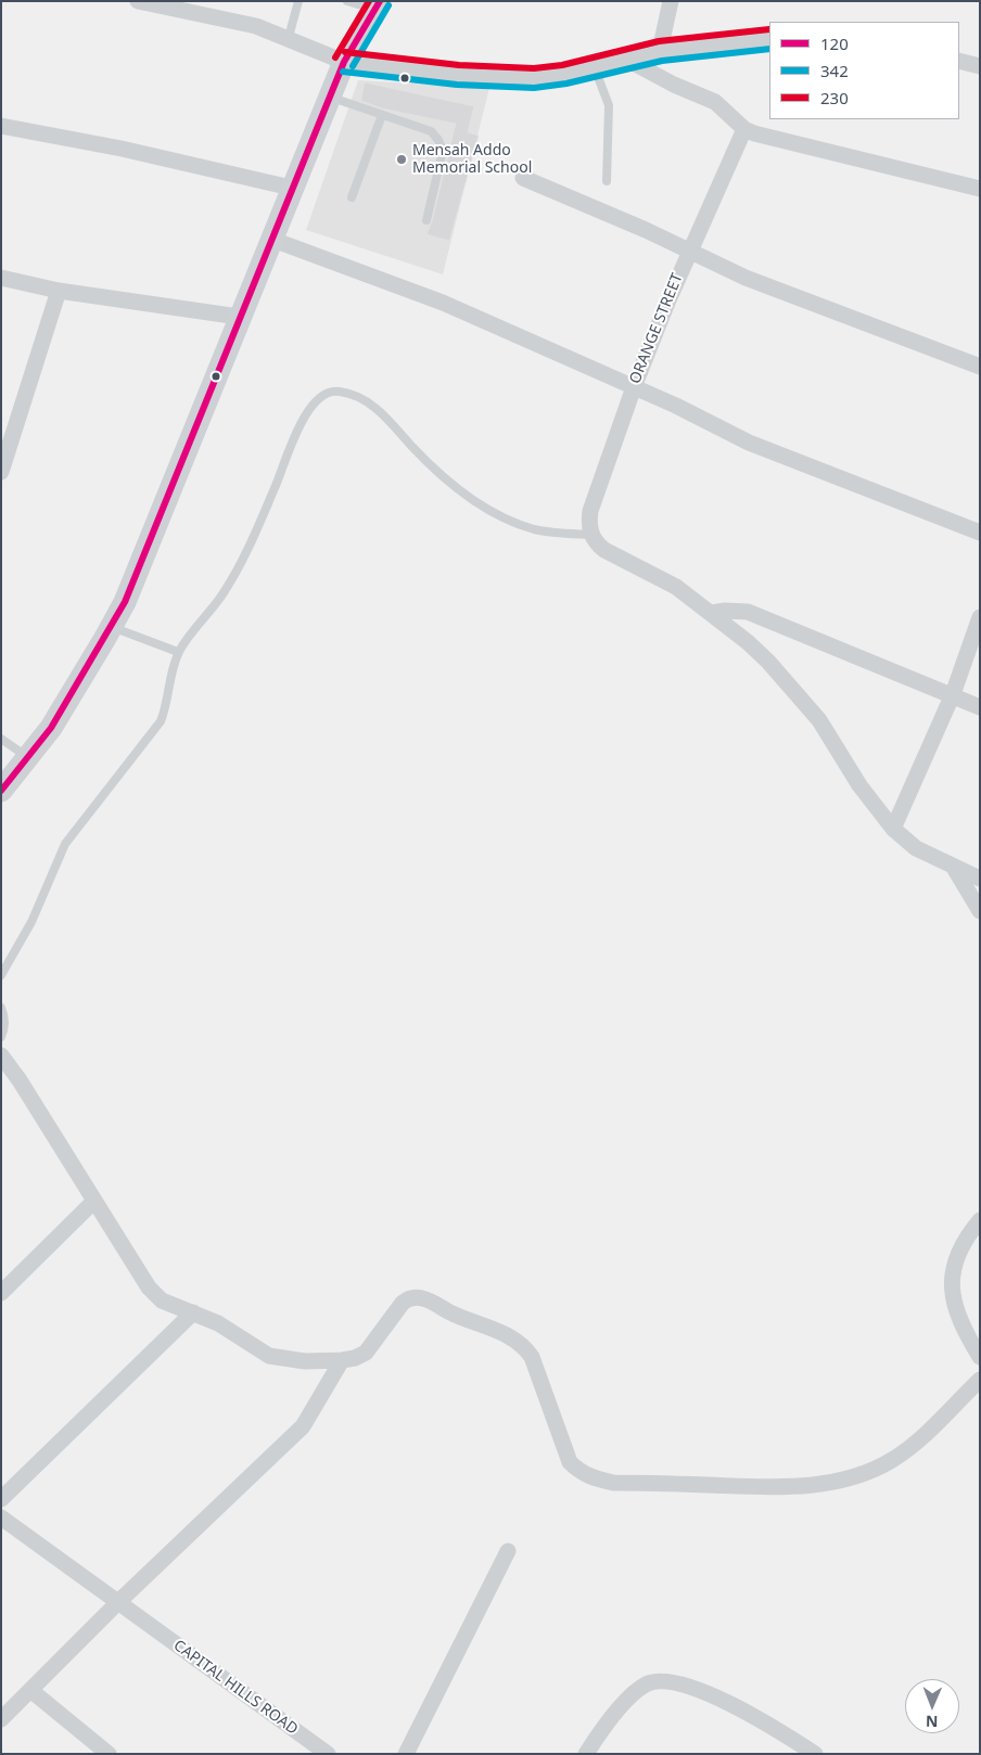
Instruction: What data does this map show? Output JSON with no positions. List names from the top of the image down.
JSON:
{
  "streets": {
    "street": ["ORANGE STREET", "CAPITAL HILLS ROAD"]
  },
  "places": ["Mensah Addo Memorial School"],
  "lines": ["transit line 120", "transit line 230", "transit line 342"],
  "legend": ["120", "342", "230"],
  "north": "bottom"
}
